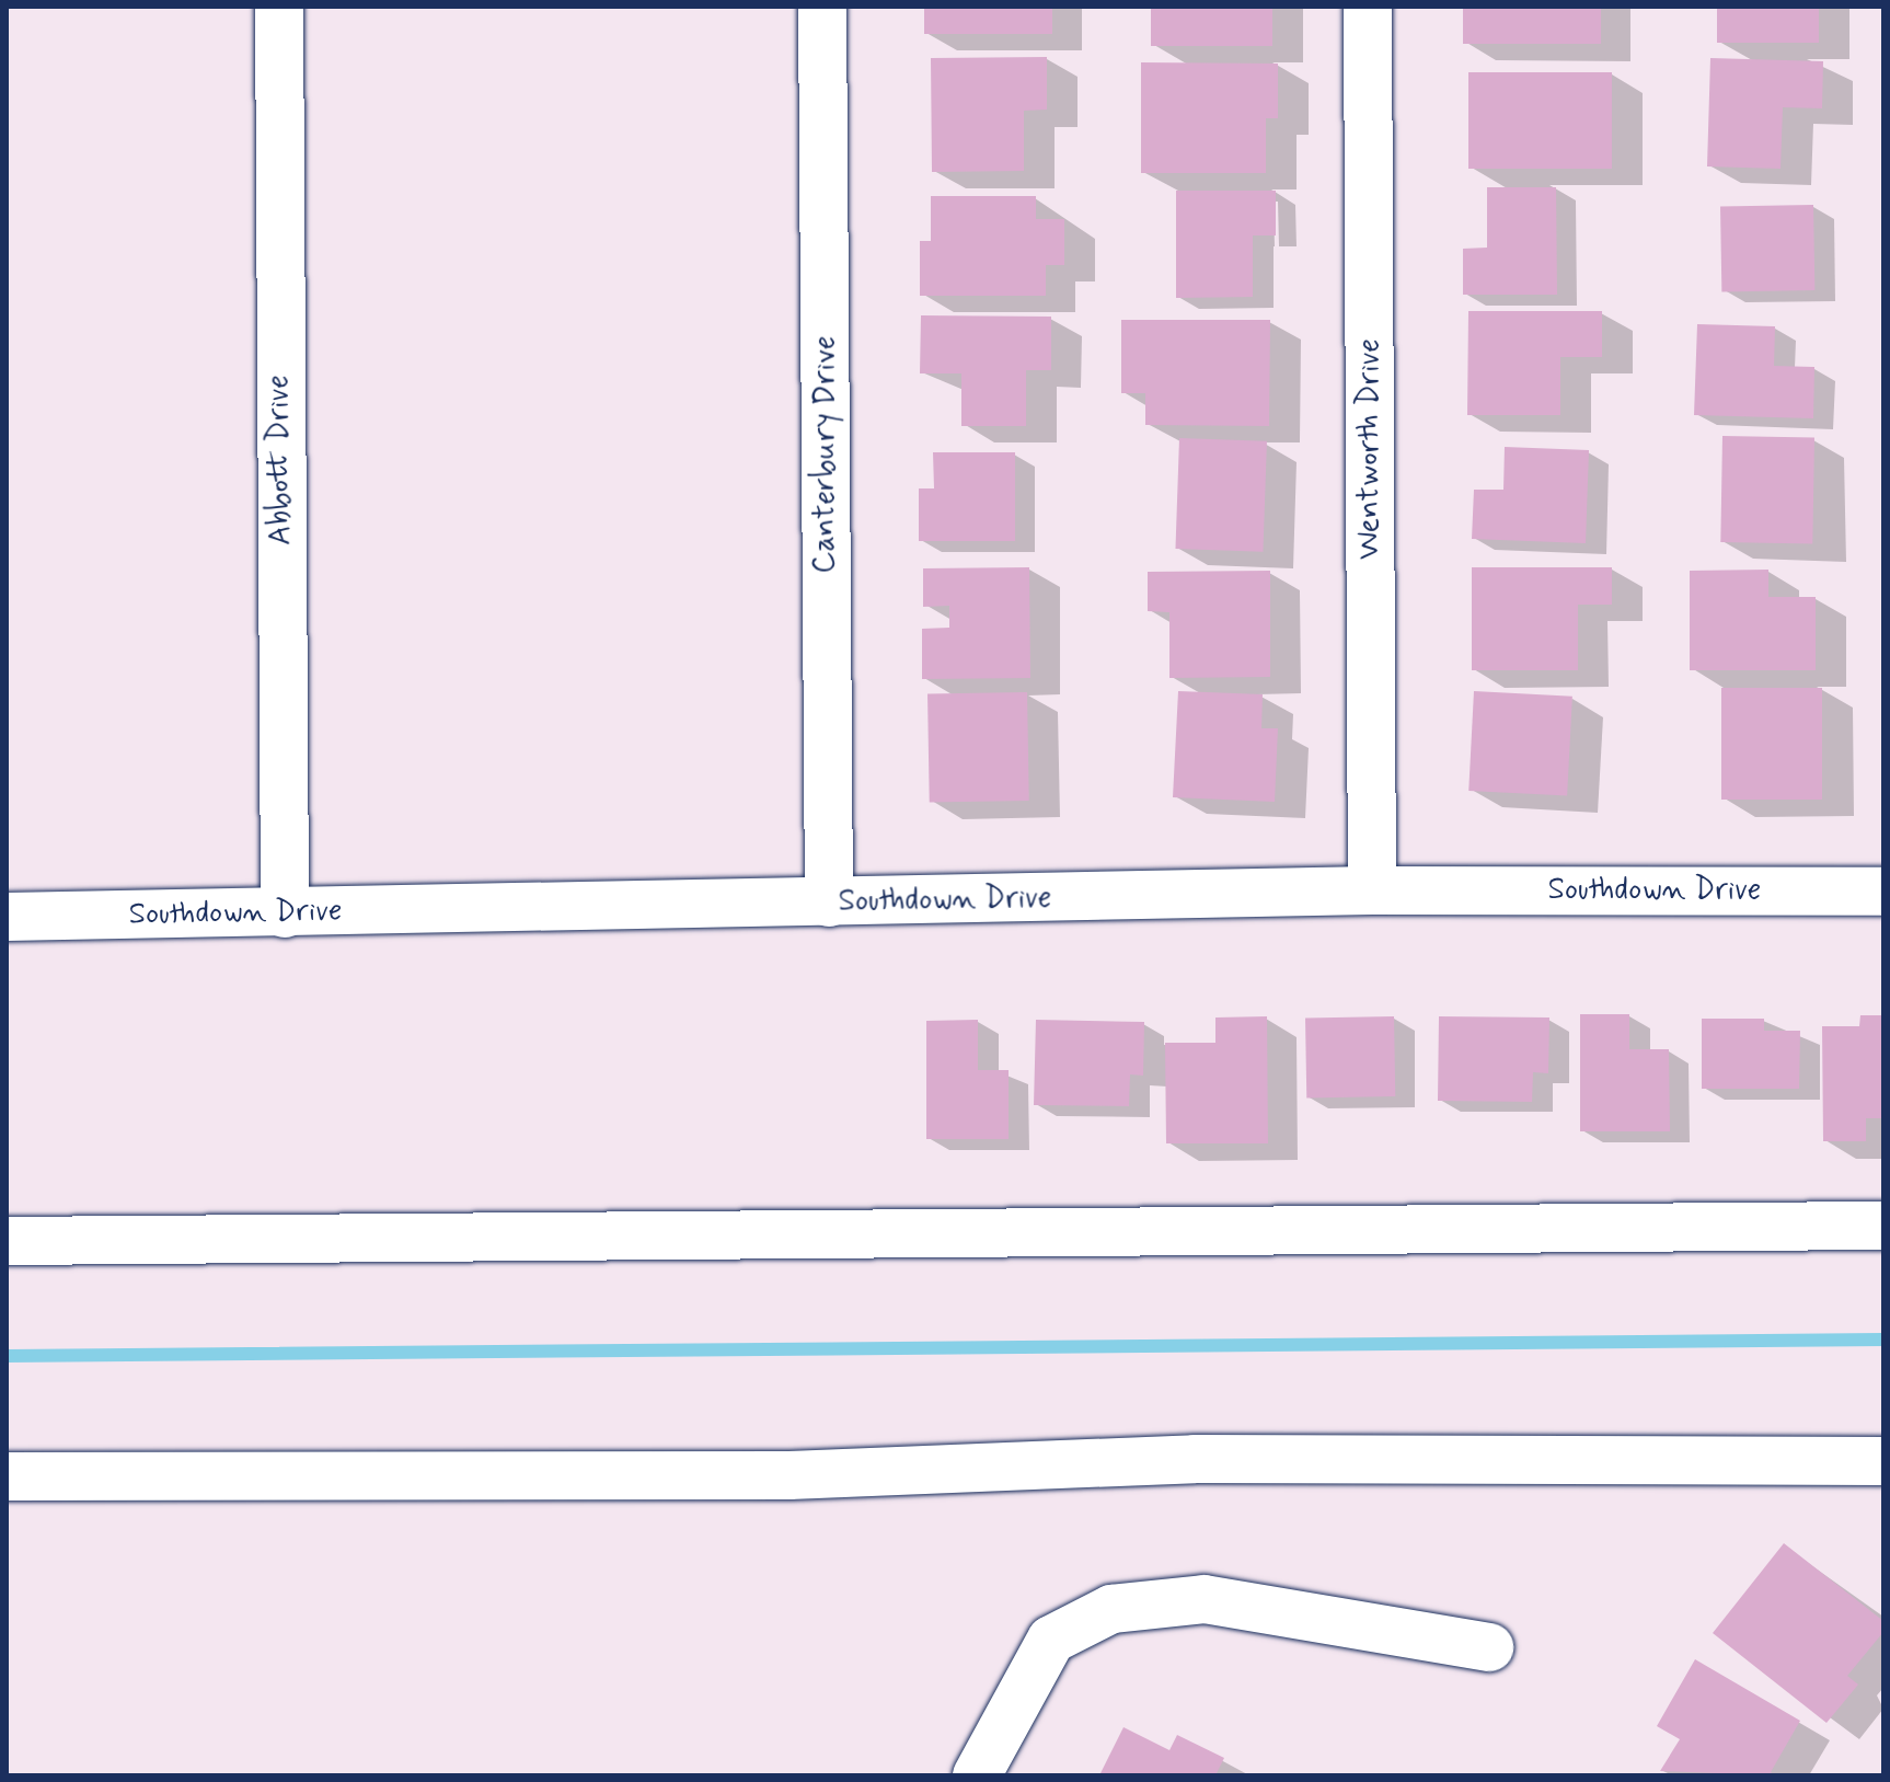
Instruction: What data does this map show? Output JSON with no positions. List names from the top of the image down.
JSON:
{
  "streets": {
    "street": [
      "Wentworth Drive",
      "Canterbury Drive",
      "Abbott Drive",
      "Southdown Drive"
    ]
  },
  "crossings": [
    ["Wentworth Drive", "Southdown Drive"],
    ["Canterbury Drive", "Southdown Drive"],
    ["Abbott Drive", "Southdown Drive"]
  ]
}
